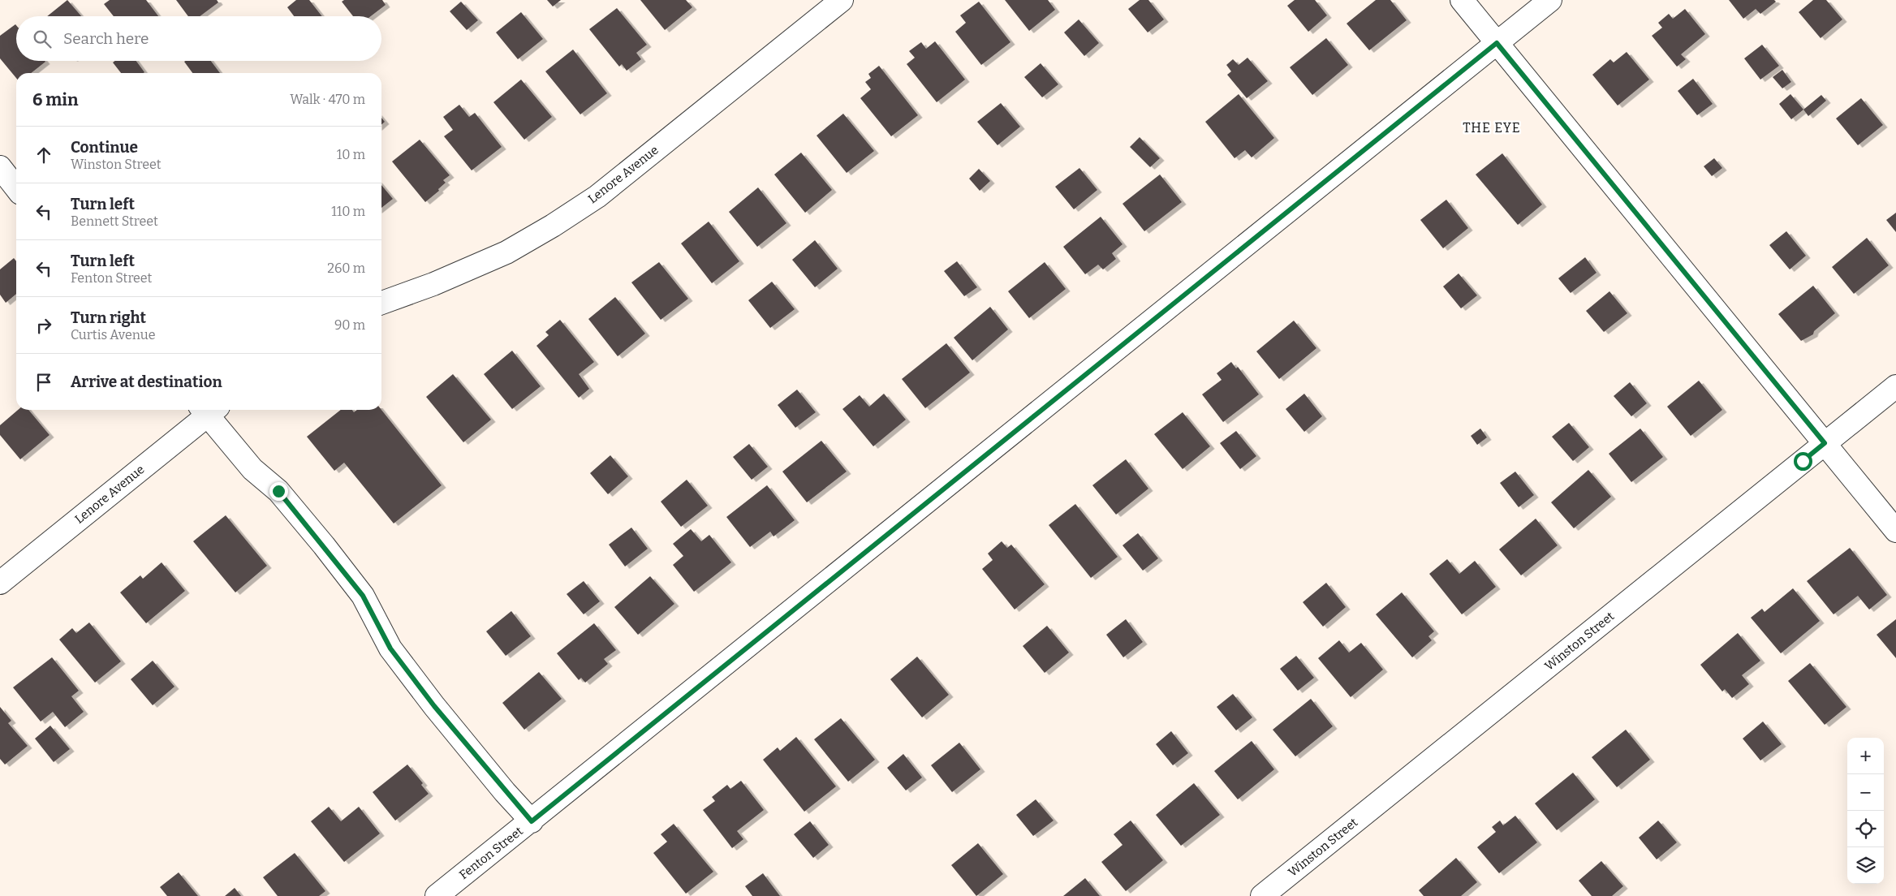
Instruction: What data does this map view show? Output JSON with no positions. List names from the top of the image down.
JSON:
{
  "streets": {
    "street": ["Lenore Avenue", "Winston Street", "Fenton Street"]
  },
  "districts": ["THE EYE"],
  "page": {
    "search": "Search here",
    "heading": ["6 min", "Walk · 470 m"],
    "list": [
      ["Continue", "Winston Street", "10 m"],
      ["Turn left", "Bennett Street", "110 m"],
      ["Turn left", "Fenton Street", "260 m"],
      ["Turn right", "Curtis Avenue", "90 m"],
      "Arrive at destination"
    ],
    "map_buttons": ["+", "−"]
  }
}
